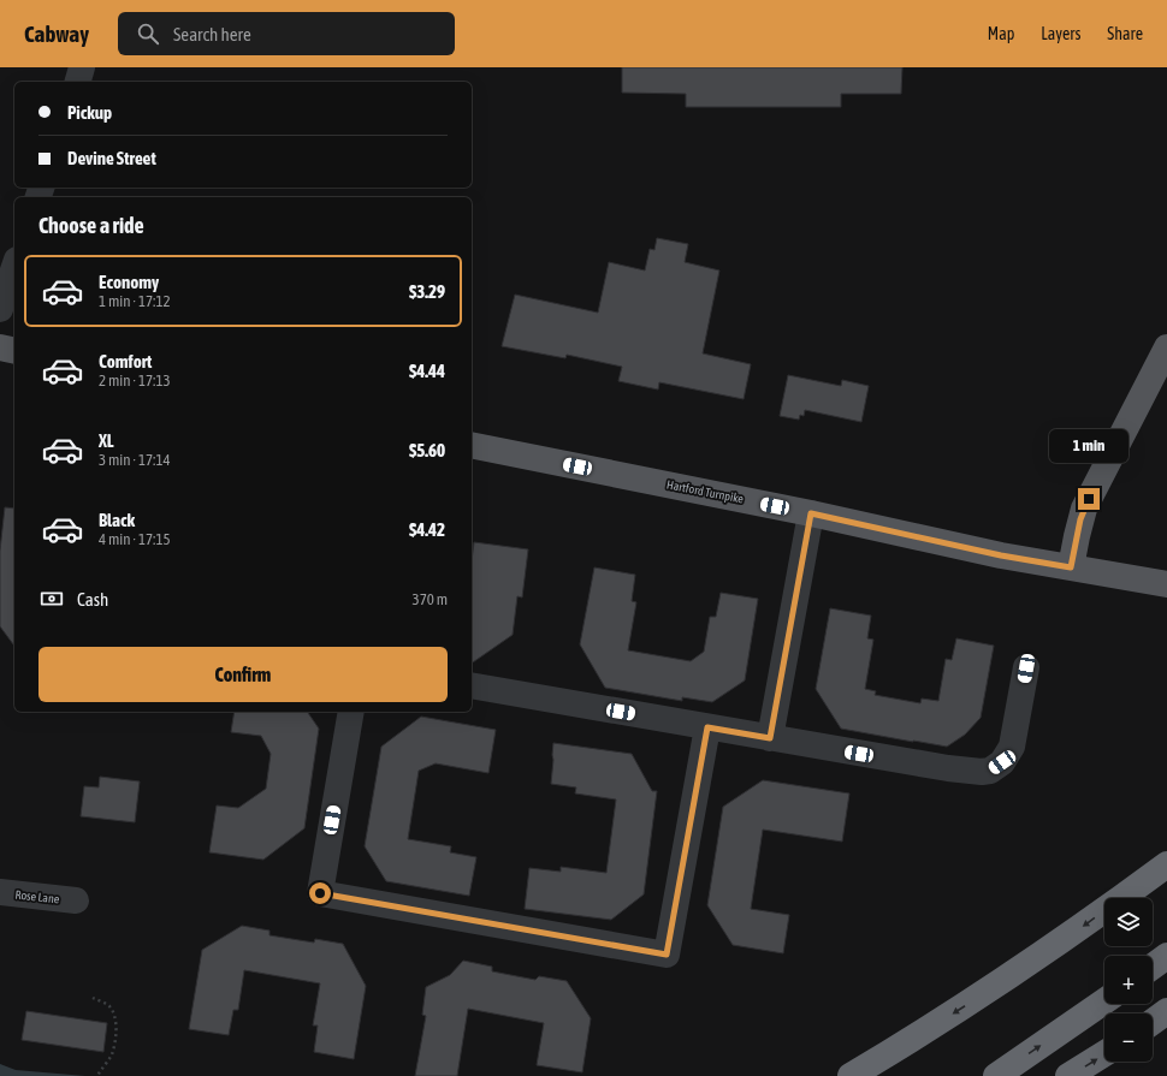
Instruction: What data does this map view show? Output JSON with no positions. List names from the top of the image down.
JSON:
{
  "streets": {
    "main road": ["Hartford Turnpike"],
    "street": ["Rose Lane"]
  },
  "page": {
    "header": "Cabway",
    "search": "Search here",
    "nav": ["Map", "Layers", "Share"],
    "banner": ["Pickup", "Devine Street"],
    "heading": "Choose a ride",
    "list": [
      {
        "name": "Economy",
        "note": "1 min · 17:12",
        "value": "$3.29"
      },
      {
        "name": "Comfort",
        "note": "2 min · 17:13",
        "value": "$4.44"
      },
      {
        "name": "XL",
        "note": "3 min · 17:14",
        "value": "$5.60"
      },
      {
        "name": "Black",
        "note": "4 min · 17:15",
        "value": "$4.42"
      }
    ],
    "bubble": "1 min",
    "pay": ["Cash", "370 m"],
    "buttons": "Confirm",
    "map_buttons": ["+", "−"]
  }
}
